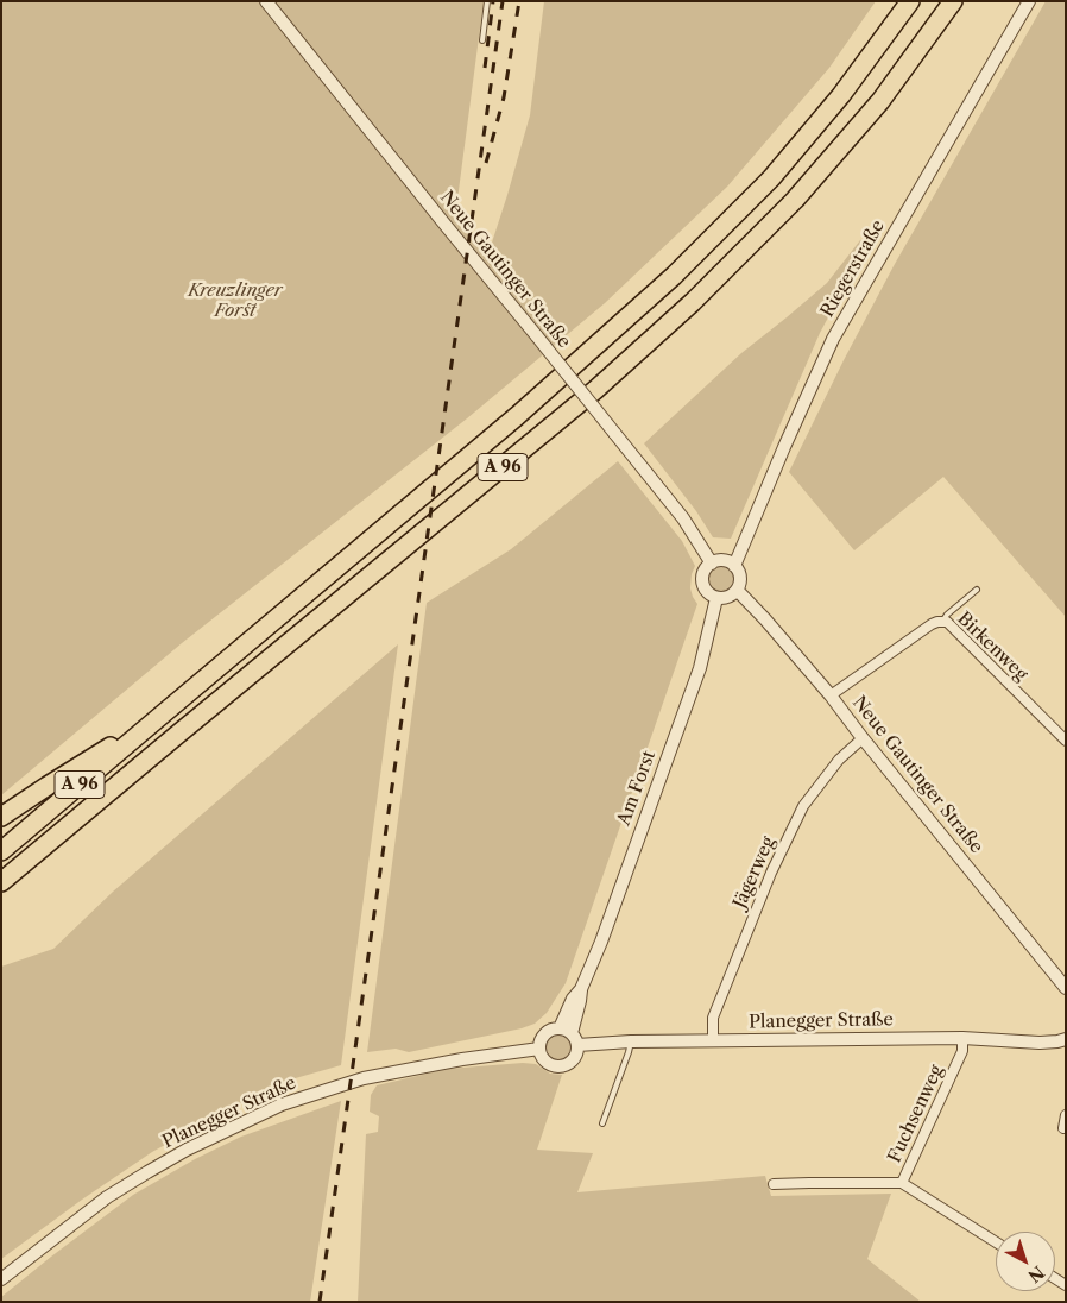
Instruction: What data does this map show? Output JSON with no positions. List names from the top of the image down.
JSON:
{
  "streets": {
    "highway": ["A 96"],
    "street": [
      "Riegerstraße",
      "Neue Gautinger Straße",
      "Birkenweg",
      "Am Forst",
      "Jägerweg",
      "Planegger Straße",
      "Fuchsenweg"
    ]
  },
  "crossings": [
    ["Riegerstraße", "Neue Gautinger Straße"],
    ["Riegerstraße", "Am Forst"],
    ["Neue Gautinger Straße", "Birkenweg"],
    ["Neue Gautinger Straße", "Am Forst"],
    ["Neue Gautinger Straße", "Jägerweg"],
    ["Am Forst", "Planegger Straße"],
    ["Jägerweg", "Planegger Straße"],
    ["Planegger Straße", "Fuchsenweg"]
  ],
  "parks": ["Kreuzlinger Forst"],
  "north": "bottom right"
}
